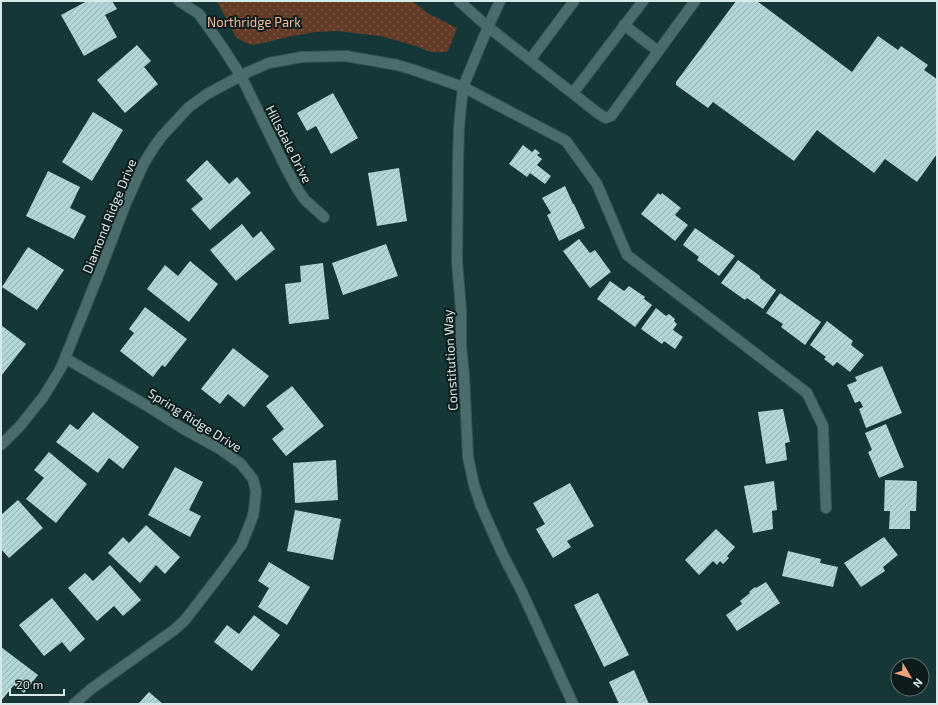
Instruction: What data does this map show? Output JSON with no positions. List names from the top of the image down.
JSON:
{
  "streets": {
    "street": [
      "Hillsdale Drive",
      "Diamond Ridge Drive",
      "Constitution Way",
      "Spring Ridge Drive"
    ]
  },
  "crossings": [
    ["Hillsdale Drive", "Diamond Ridge Drive"],
    ["Diamond Ridge Drive", "Constitution Way"],
    ["Diamond Ridge Drive", "Spring Ridge Drive"]
  ],
  "parks": ["Northridge Park"],
  "scale_bar": "20 m",
  "north": "bottom right"
}
